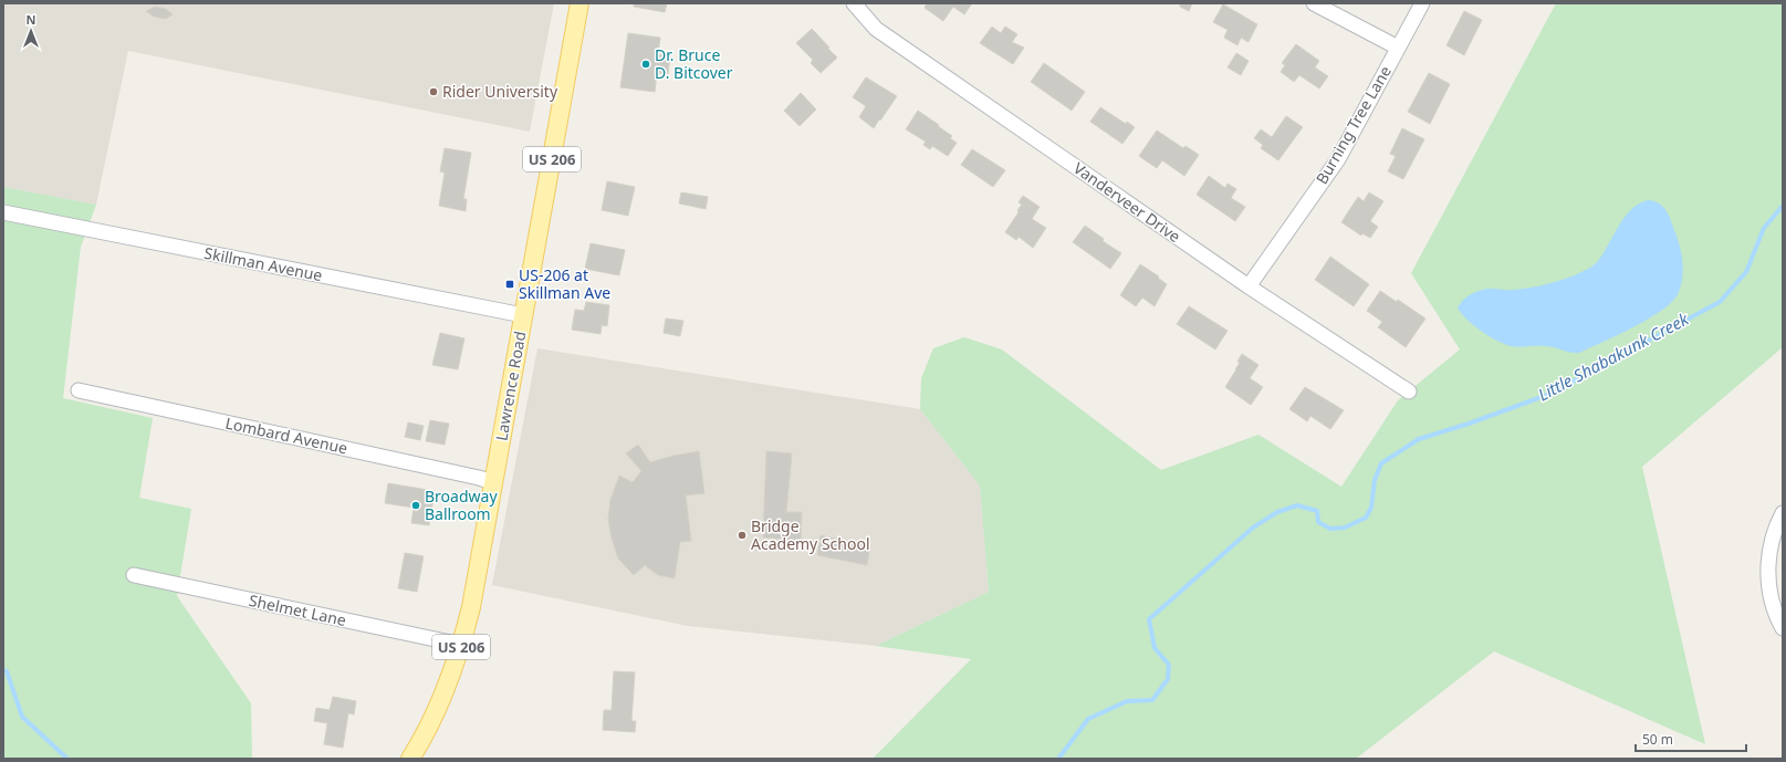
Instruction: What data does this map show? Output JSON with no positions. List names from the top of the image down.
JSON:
{
  "streets": {
    "main road": ["US 206", "Lawrence Road"],
    "street": [
      "Burning Tree Lane",
      "Vanderveer Drive",
      "Skillman Avenue",
      "Lombard Avenue",
      "Shelmet Lane"
    ]
  },
  "crossings": [
    ["Burning Tree Lane", "Vanderveer Drive"],
    ["Skillman Avenue", "Lawrence Road"],
    ["Lawrence Road", "Lombard Avenue"],
    ["Lawrence Road", "Shelmet Lane"]
  ],
  "water": ["Little Shabakunk Creek"],
  "places": {
    "other": [
      "Dr. Bruce D. Bitcover",
      "Rider University",
      "Broadway Ballroom",
      "Bridge Academy School"
    ],
    "transit": ["US-206 at Skillman Ave"]
  },
  "scale_bar": "50 m",
  "north": "top"
}
